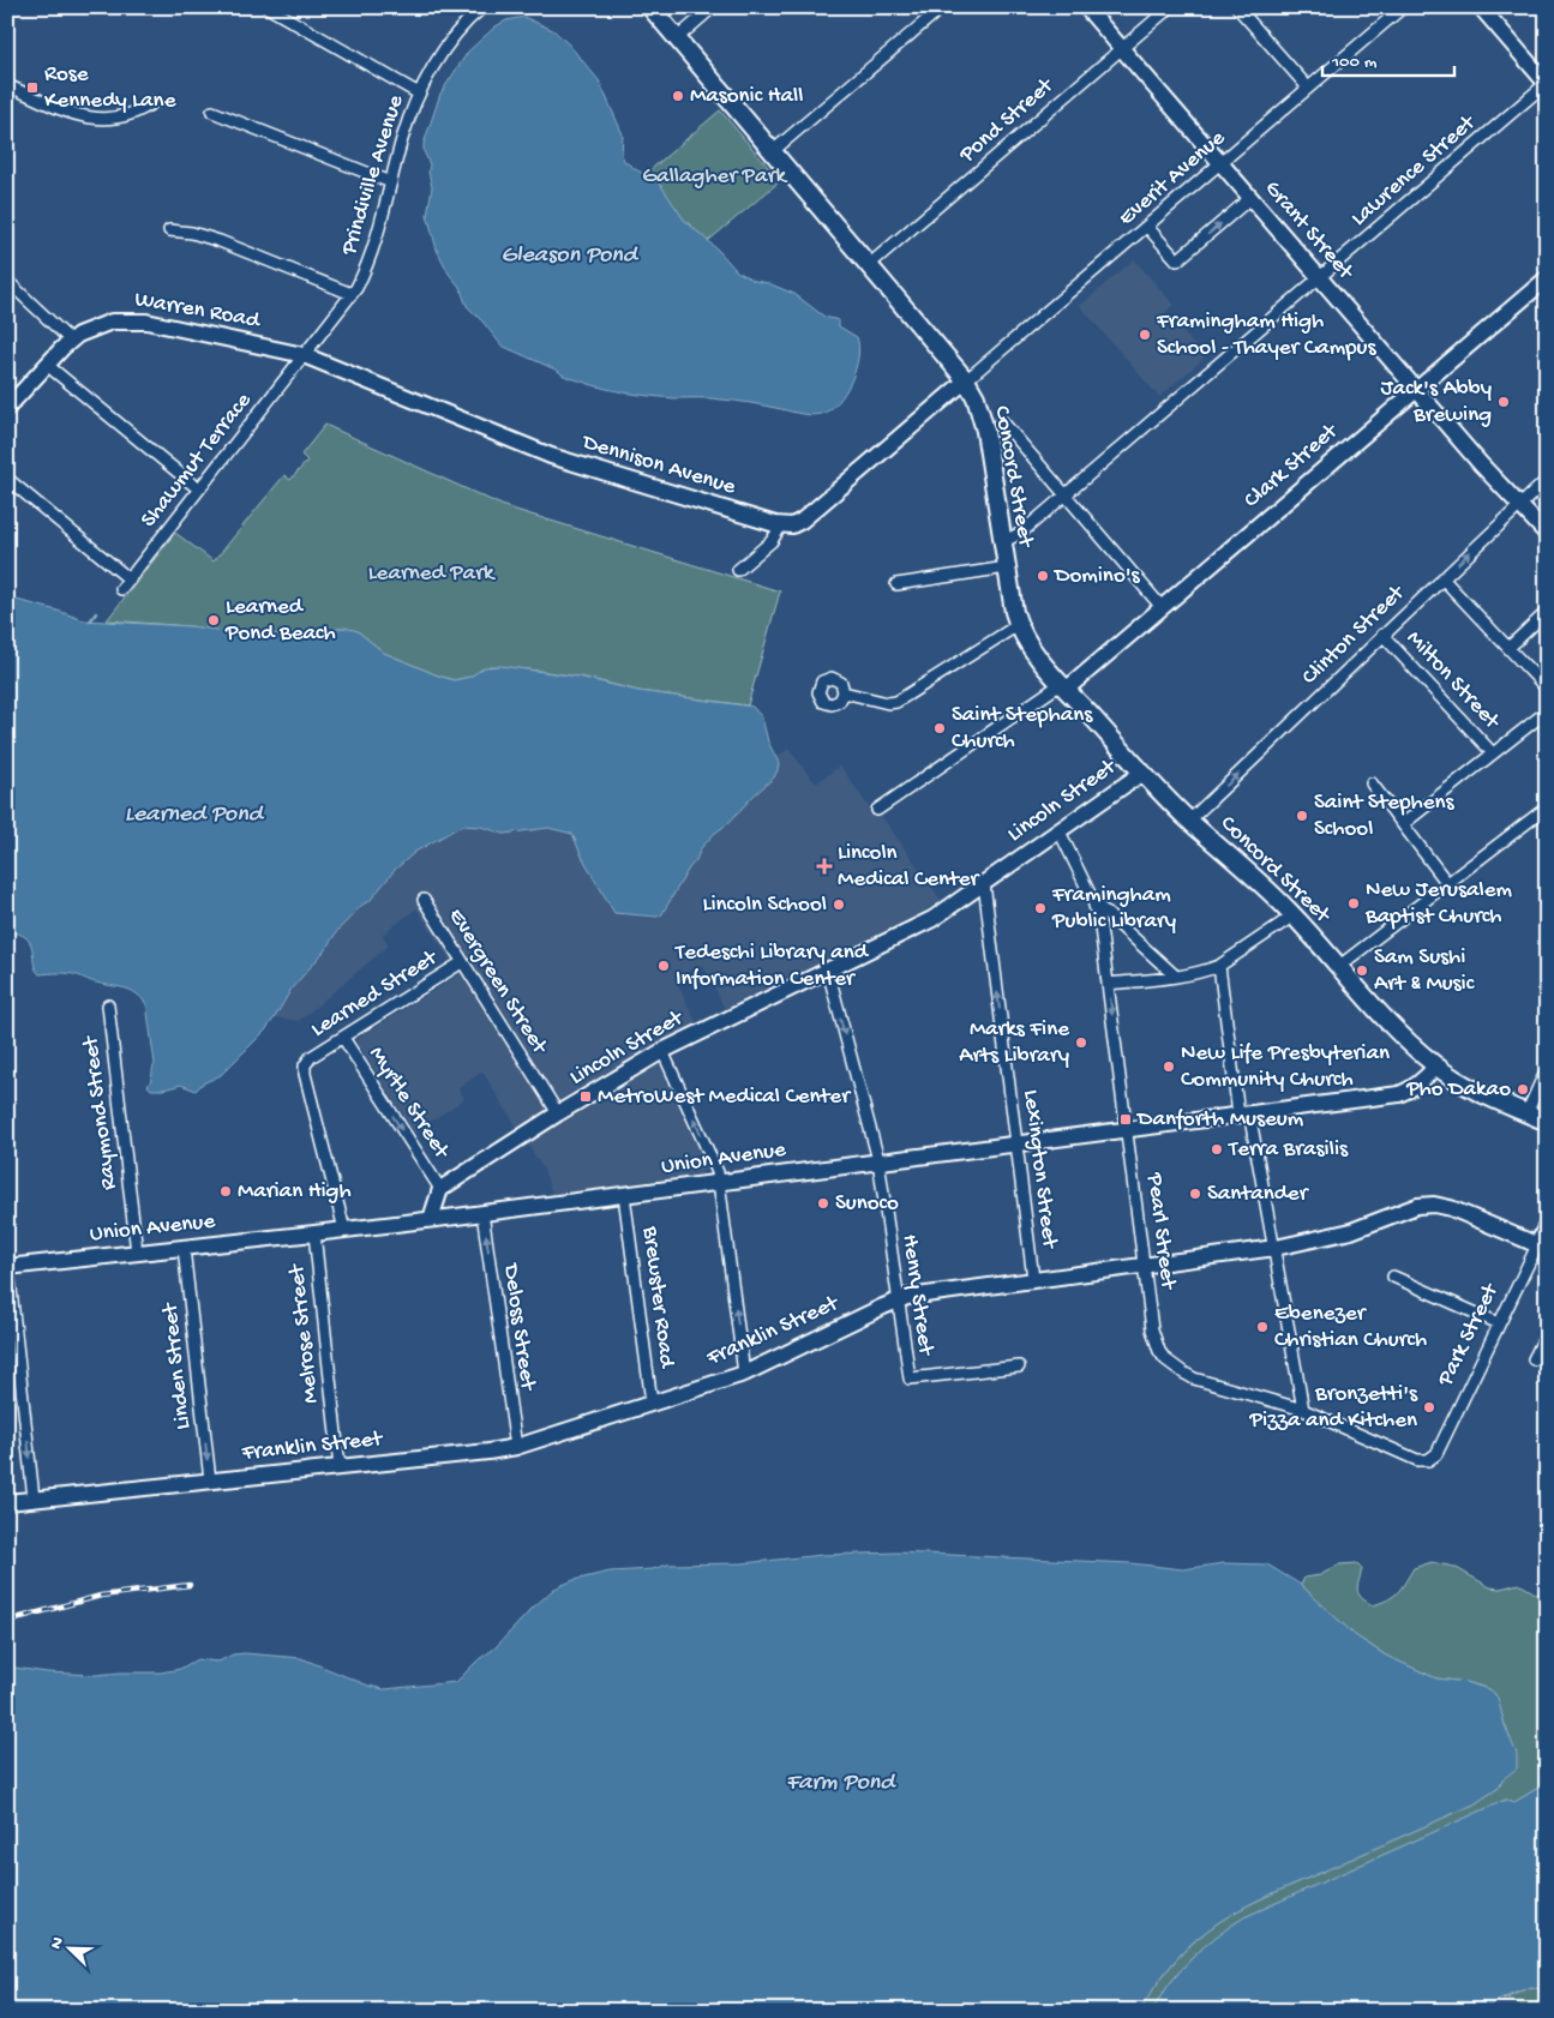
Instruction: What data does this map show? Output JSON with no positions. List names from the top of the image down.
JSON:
{
  "streets": {
    "main road": ["Concord Street"],
    "street": [
      "Pond Street",
      "Lawrence Street",
      "Prindiville Avenue",
      "Everit Avenue",
      "Grant Street",
      "Warren Road",
      "Shawmut Terrace",
      "Dennison Avenue",
      "Clark Street",
      "Clinton Street",
      "Milton Street",
      "Lincoln Street",
      "Evergreen Street",
      "Learned Street",
      "Myrtle Street",
      "Raymond Street",
      "Union Avenue",
      "Lexington Street",
      "Pearl Street",
      "Henry Street",
      "Brewster Road",
      "Deloss Street",
      "Franklin Street",
      "Melrose Street",
      "Park Street",
      "Linden Street"
    ]
  },
  "crossings": [
    ["Pond Street", "Grant Street"],
    ["Pond Street", "Concord Street"],
    ["Lawrence Street", "Grant Street"],
    ["Lawrence Street", "Concord Street"],
    ["Prindiville Avenue", "Warren Road"],
    ["Prindiville Avenue", "Shawmut Terrace"],
    ["Prindiville Avenue", "Dennison Avenue"],
    ["Everit Avenue", "Grant Street"],
    ["Everit Avenue", "Concord Street"],
    ["Grant Street", "Clark Street"],
    ["Grant Street", "Clinton Street"],
    ["Warren Road", "Shawmut Terrace"],
    ["Warren Road", "Dennison Avenue"],
    ["Shawmut Terrace", "Dennison Avenue"],
    ["Clark Street", "Concord Street"],
    ["Concord Street", "Clinton Street"],
    ["Concord Street", "Lincoln Street"],
    ["Concord Street", "Union Avenue"],
    ["Clinton Street", "Milton Street"],
    ["Lincoln Street", "Evergreen Street"],
    ["Lincoln Street", "Myrtle Street"],
    ["Lincoln Street", "Lexington Street"],
    ["Lincoln Street", "Pearl Street"],
    ["Lincoln Street", "Henry Street"],
    ["Evergreen Street", "Learned Street"],
    ["Learned Street", "Myrtle Street"],
    ["Learned Street", "Union Avenue"],
    ["Raymond Street", "Union Avenue"],
    ["Union Avenue", "Lexington Street"],
    ["Union Avenue", "Pearl Street"],
    ["Union Avenue", "Henry Street"],
    ["Union Avenue", "Brewster Road"],
    ["Union Avenue", "Deloss Street"],
    ["Union Avenue", "Melrose Street"],
    ["Union Avenue", "Linden Street"],
    ["Lexington Street", "Franklin Street"],
    ["Pearl Street", "Franklin Street"],
    ["Pearl Street", "Park Street"],
    ["Henry Street", "Franklin Street"],
    ["Brewster Road", "Franklin Street"],
    ["Deloss Street", "Franklin Street"],
    ["Franklin Street", "Melrose Street"],
    ["Franklin Street", "Park Street"],
    ["Franklin Street", "Linden Street"]
  ],
  "one_way": [
    "Clinton Street",
    "Myrtle Street",
    "Lexington Street",
    "Henry Street",
    "Deloss Street",
    "Linden Street"
  ],
  "water": ["Gleason Pond", "Learned Pond", "Farm Pond"],
  "parks": ["Gallagher Park", "Learned Park"],
  "places": {
    "transit": ["Rose Kennedy Lane", "MetroWest Medical Center", "Danforth Museum"],
    "other": [
      "Masonic Hall",
      "Framingham High School - Thayer Campus",
      "Jack's Abby Brewing",
      "Domino's",
      "Learned Pond Beach",
      "Saint Stephans Church",
      "Saint Stephens School",
      "New Jerusalem Baptist Church",
      "Lincoln School",
      "Framingham Public Library",
      "Tedeschi Library and Information Center",
      "Sam Sushi Art & Music",
      "Marks Fine Arts Library",
      "New Life Presbyterian Community Church",
      "Pho Dakao",
      "Terra Brasilis",
      "Marian High",
      "Santander",
      "Sunoco",
      "Ebenezer Christian Church",
      "Bronzetti's Pizza and Kitchen"
    ],
    "health": ["Lincoln Medical Center"]
  },
  "scale_bar": "100 m",
  "north": "top left"
}
